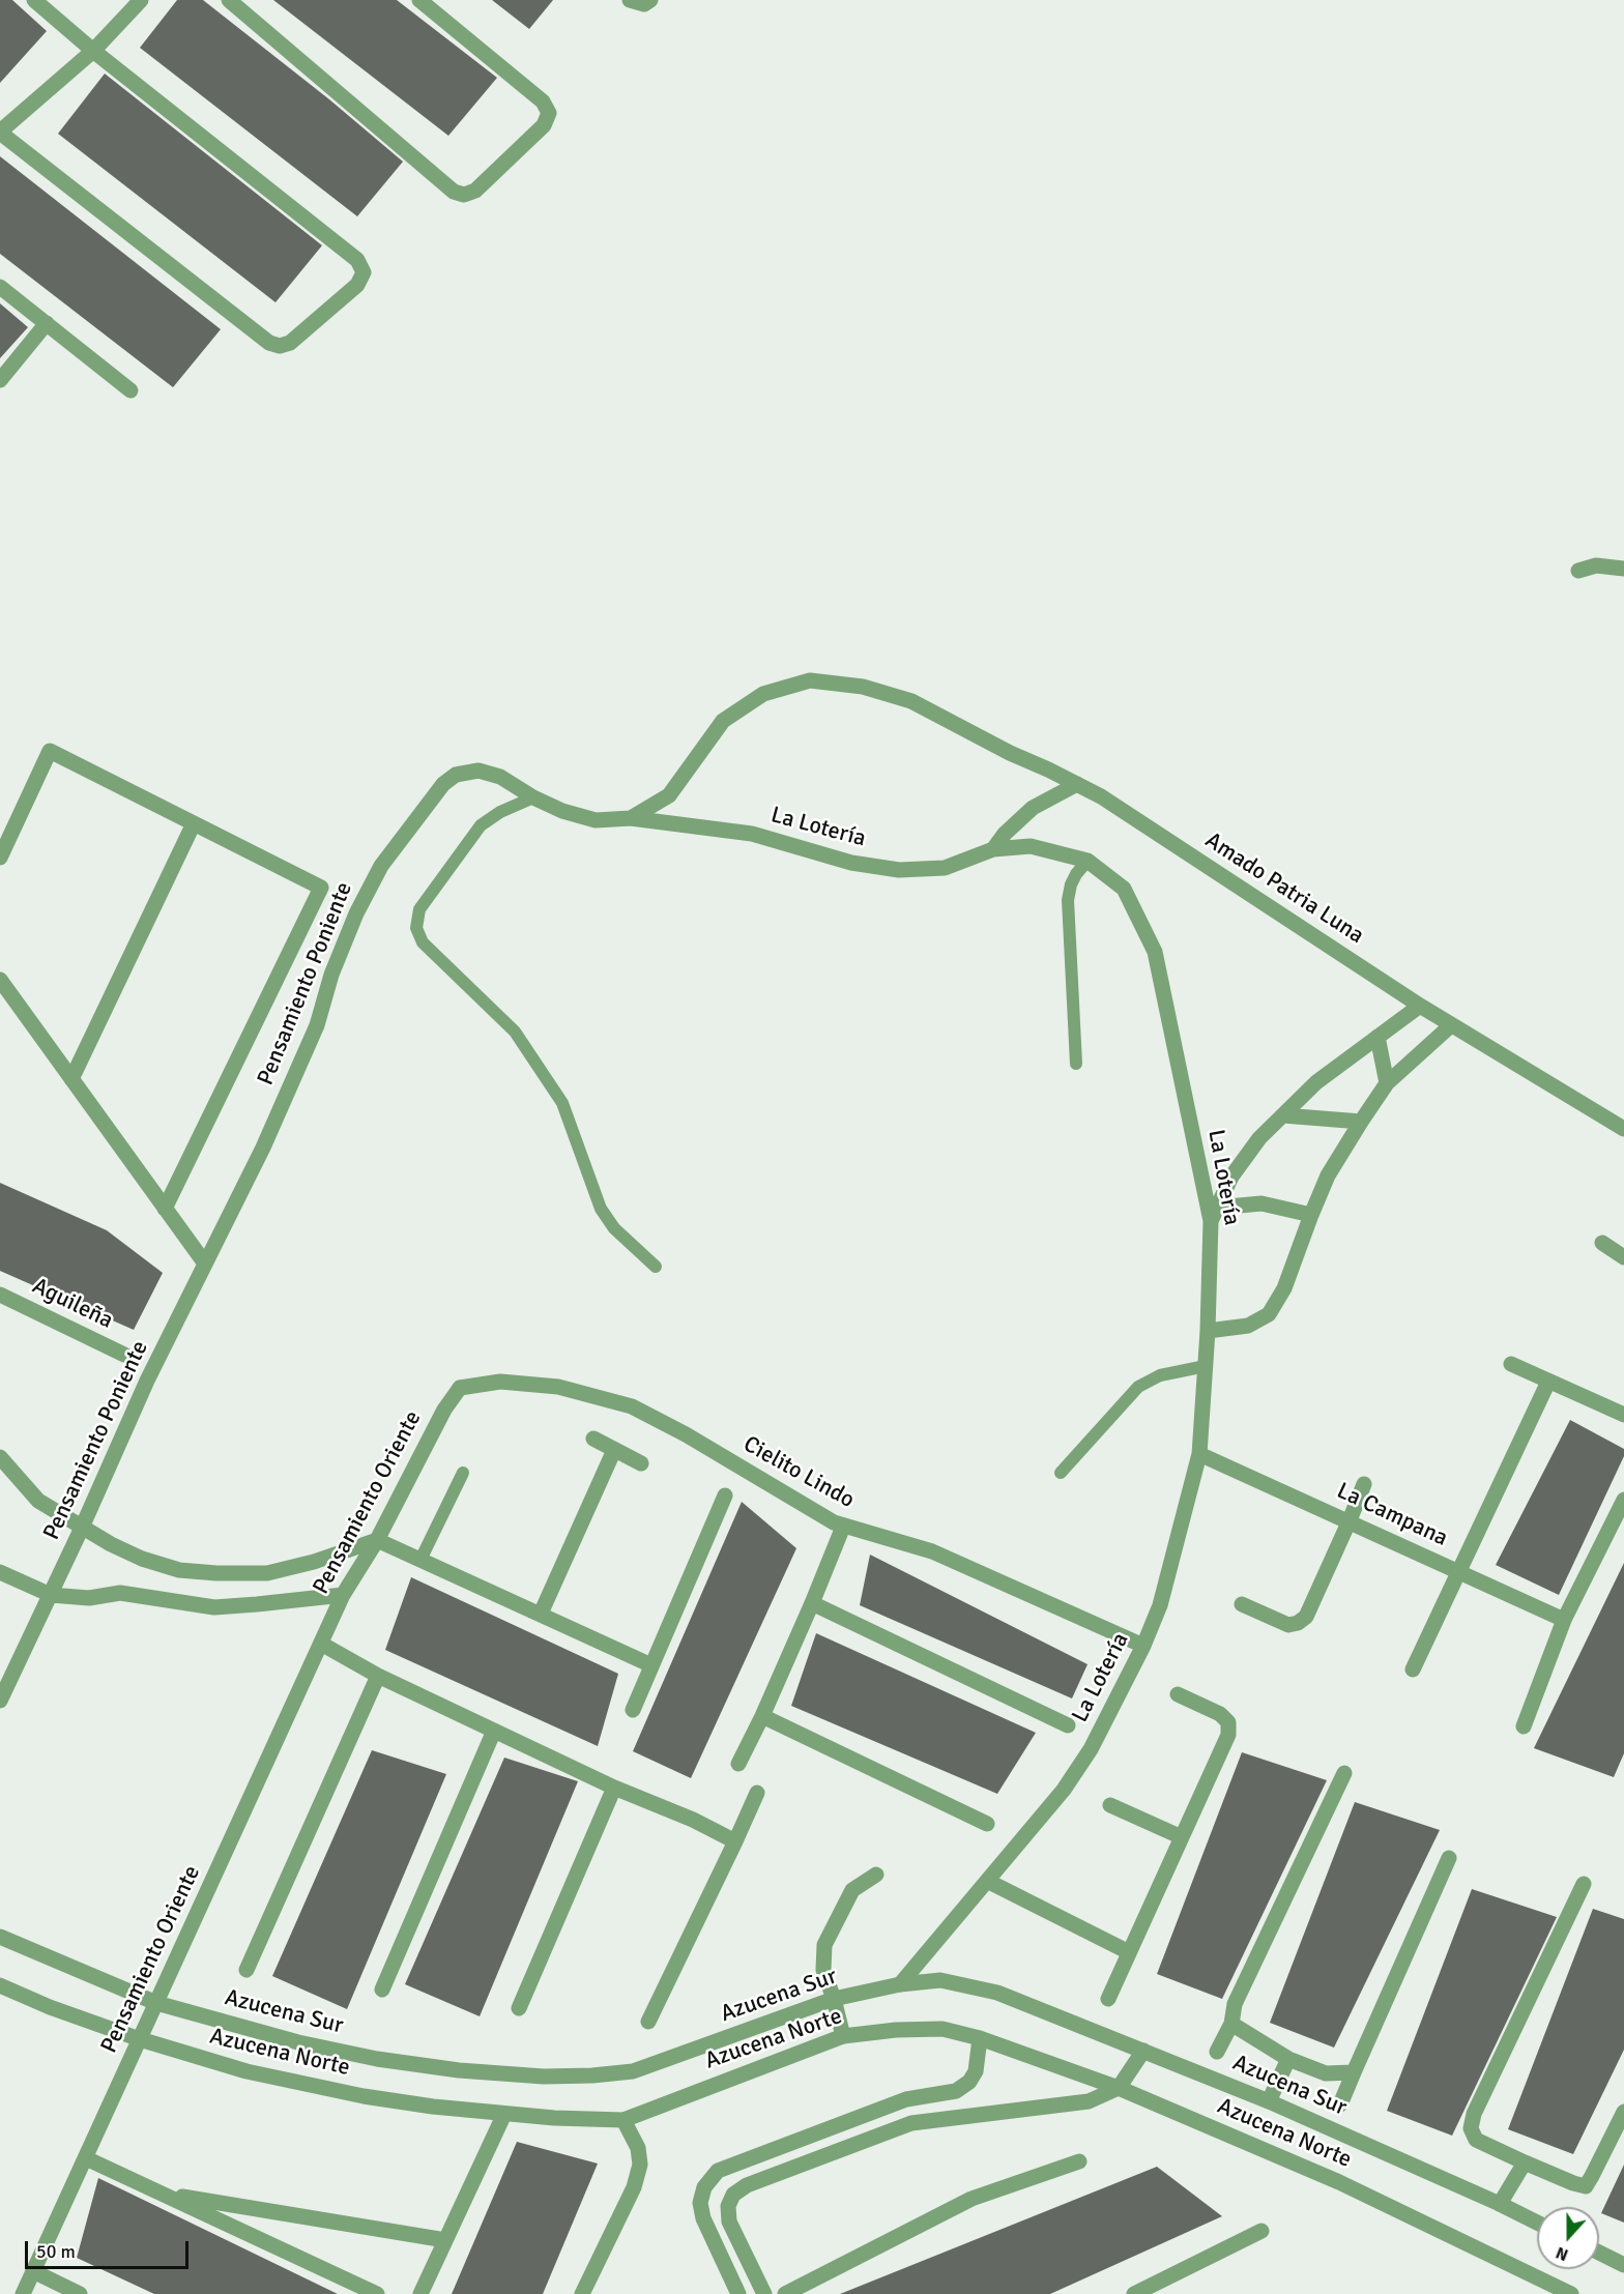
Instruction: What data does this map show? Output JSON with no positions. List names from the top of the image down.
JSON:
{
  "streets": {
    "street": [
      "La Lotería",
      "Amado Patria Luna",
      "Pensamiento Poniente",
      "Aguileña",
      "Cielito Lindo",
      "Pensamiento Oriente",
      "La Campana",
      "Azucena Sur",
      "Azucena Norte"
    ]
  },
  "crossings": [
    ["La Lotería", "Pensamiento Poniente"],
    ["La Lotería", "Cielito Lindo"],
    ["La Lotería", "La Campana"],
    ["La Lotería", "Azucena Sur"],
    ["Amado Patria Luna", "Pensamiento Poniente"],
    ["Cielito Lindo", "Pensamiento Oriente"],
    ["Pensamiento Oriente", "Azucena Sur"],
    ["Pensamiento Oriente", "Azucena Norte"]
  ],
  "scale_bar": "50 m",
  "north": "bottom"
}
